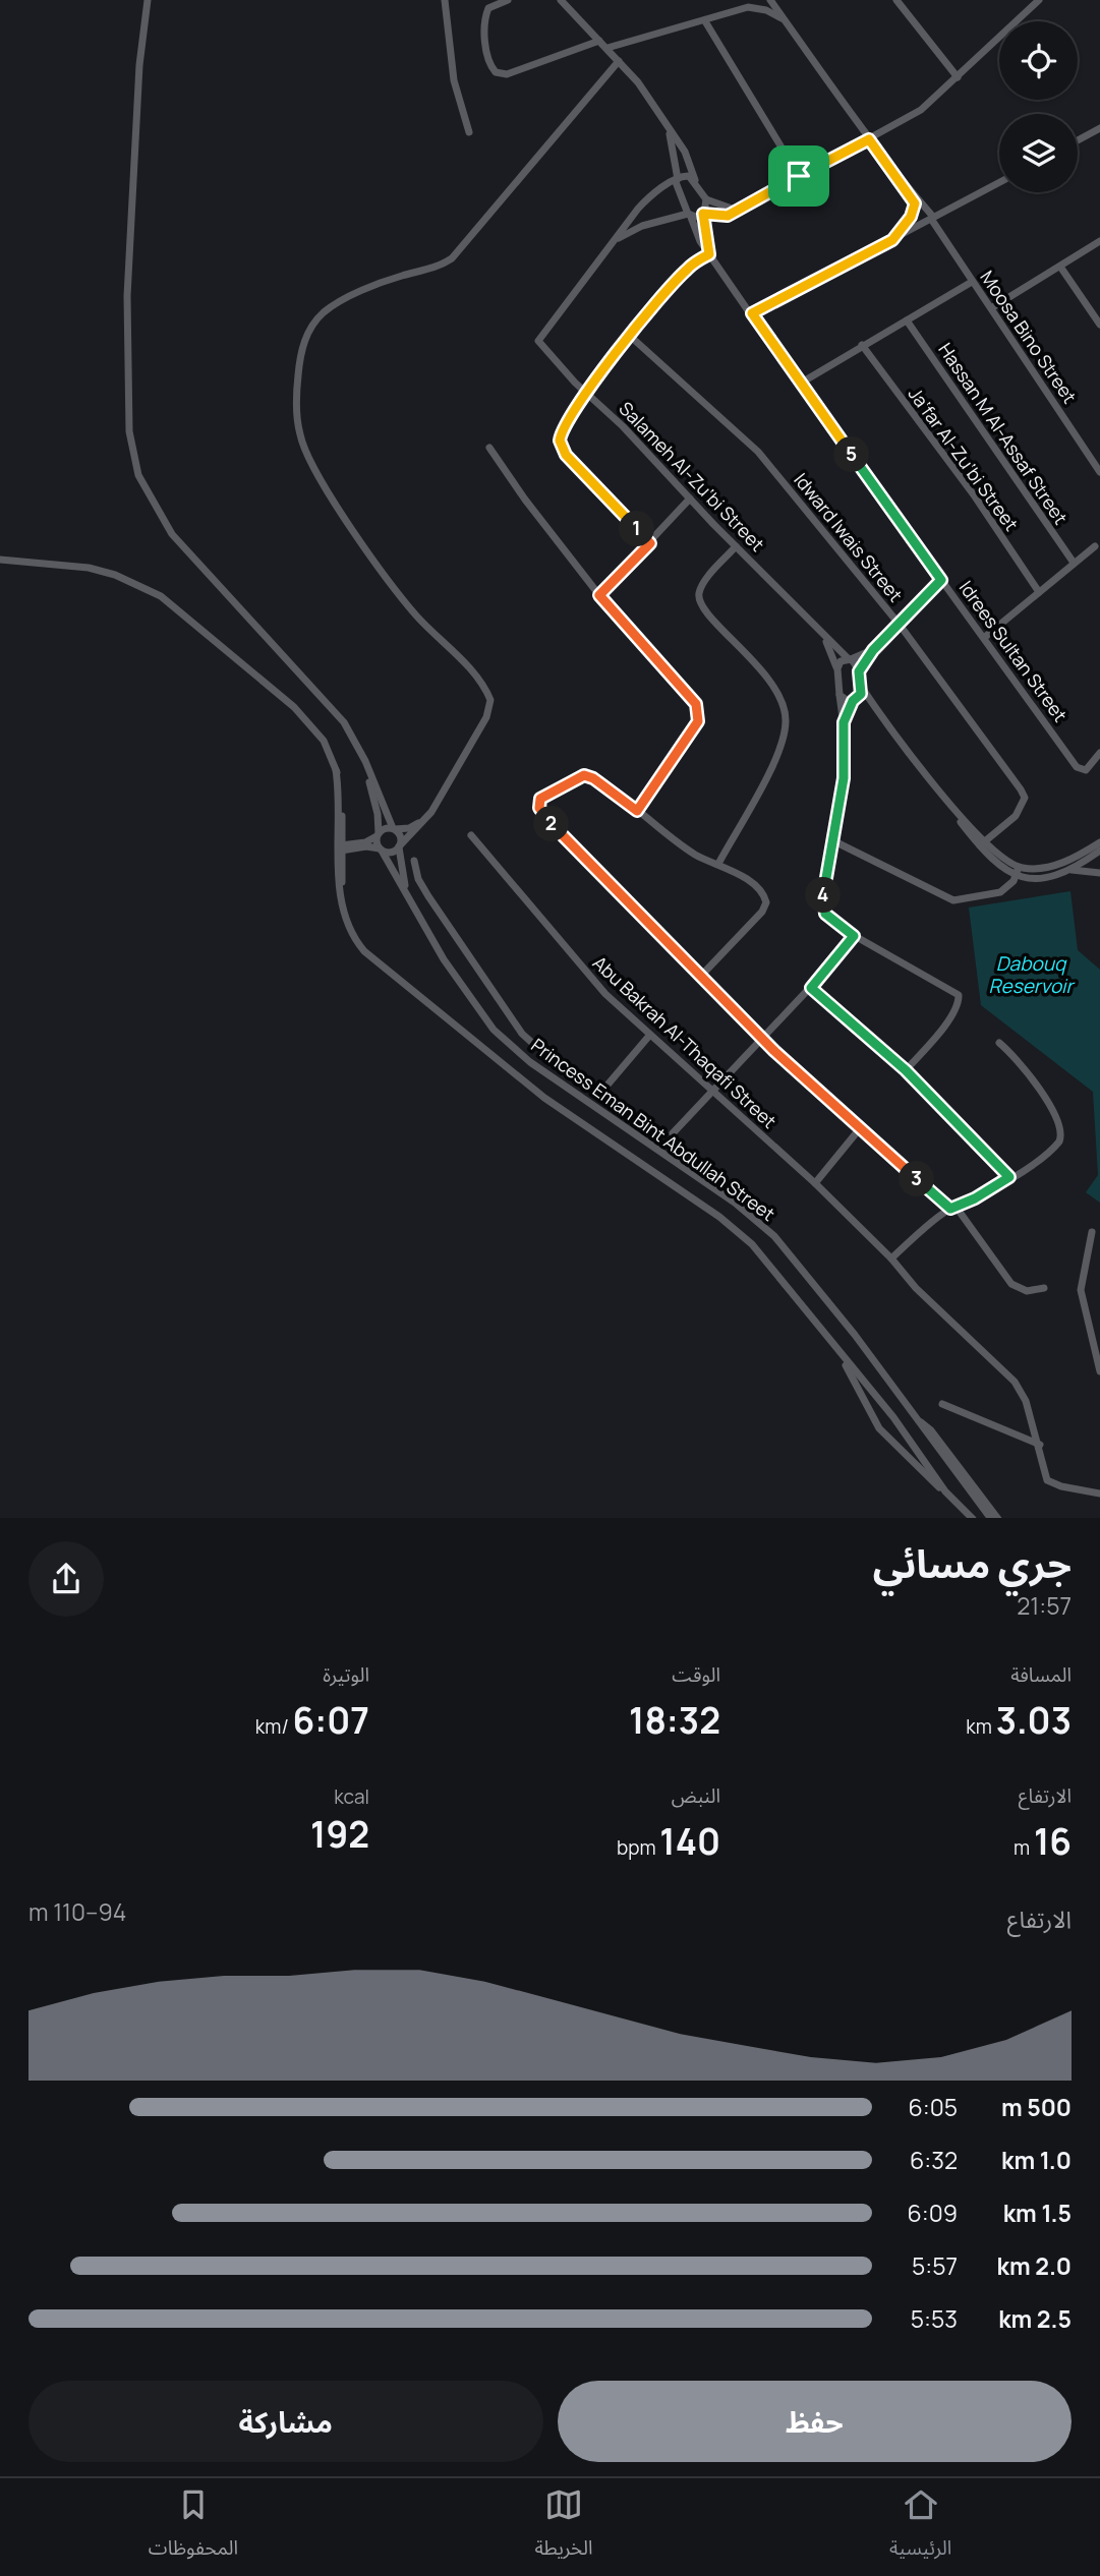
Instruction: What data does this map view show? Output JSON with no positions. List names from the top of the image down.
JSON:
{
  "streets": {
    "street": [
      "Moosa Bino Street",
      "Hassan M Al-Assaf Street",
      "Ja‘far Al-Zu‘bi Street",
      "Salameh Al-Zu‘bi Street",
      "Idward Iwais Street",
      "Idrees Sultan Street",
      "Abu Bakrah Al-Thaqafi Street",
      "Princess Eman Bint Abdullah Street"
    ]
  },
  "water": ["Dabouq Reservoir"],
  "page": {
    "pins": [
      "5",
      "1",
      "2",
      "4",
      "3"
    ],
    "heading": ["جري مسائي", "21:57"],
    "stats": [
      ["المسافة", "3.03 km"],
      ["الوقت", "18:32"],
      ["الوتيرة", "6:07 /km"],
      ["الارتفاع", "16 m"],
      ["النبض", "140 bpm"],
      ["kcal", "192"]
    ],
    "chart": ["الارتفاع", "94–110 m"],
    "list": [
      {
        "name": "500 m",
        "note": "6:05"
      },
      {
        "name": "1.0 km",
        "note": "6:32"
      },
      {
        "name": "1.5 km",
        "note": "6:09"
      },
      {
        "name": "2.0 km",
        "note": "5:57"
      },
      {
        "name": "2.5 km",
        "note": "5:53"
      }
    ],
    "buttons": ["حفظ", "مشاركة"],
    "tabs": ["الرئيسية", "الخريطة", "المحفوظات"]
  }
}
